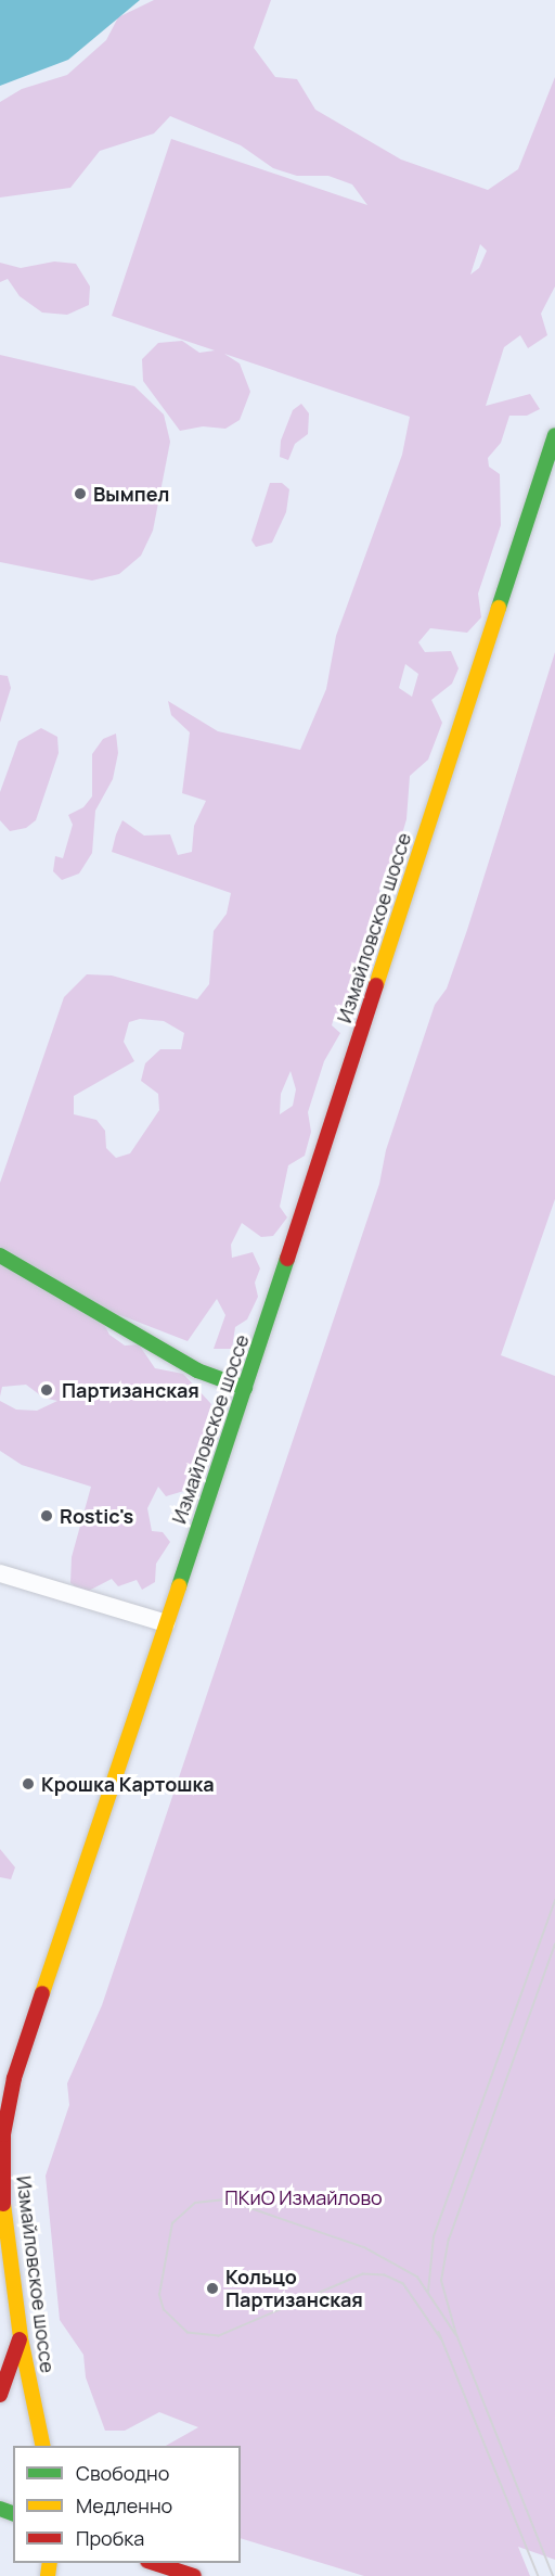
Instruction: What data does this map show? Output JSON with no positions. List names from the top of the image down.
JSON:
{
  "streets": {
    "main road": ["Измайловское шоссе"]
  },
  "parks": ["ПКиО Измайлово"],
  "places": [
    "Вымпел",
    "Партизанская",
    "Rostic's",
    "Крошка Картошка",
    "Кольцо Партизанская"
  ],
  "legend": ["Свободно", "Медленно", "Пробка"]
}
